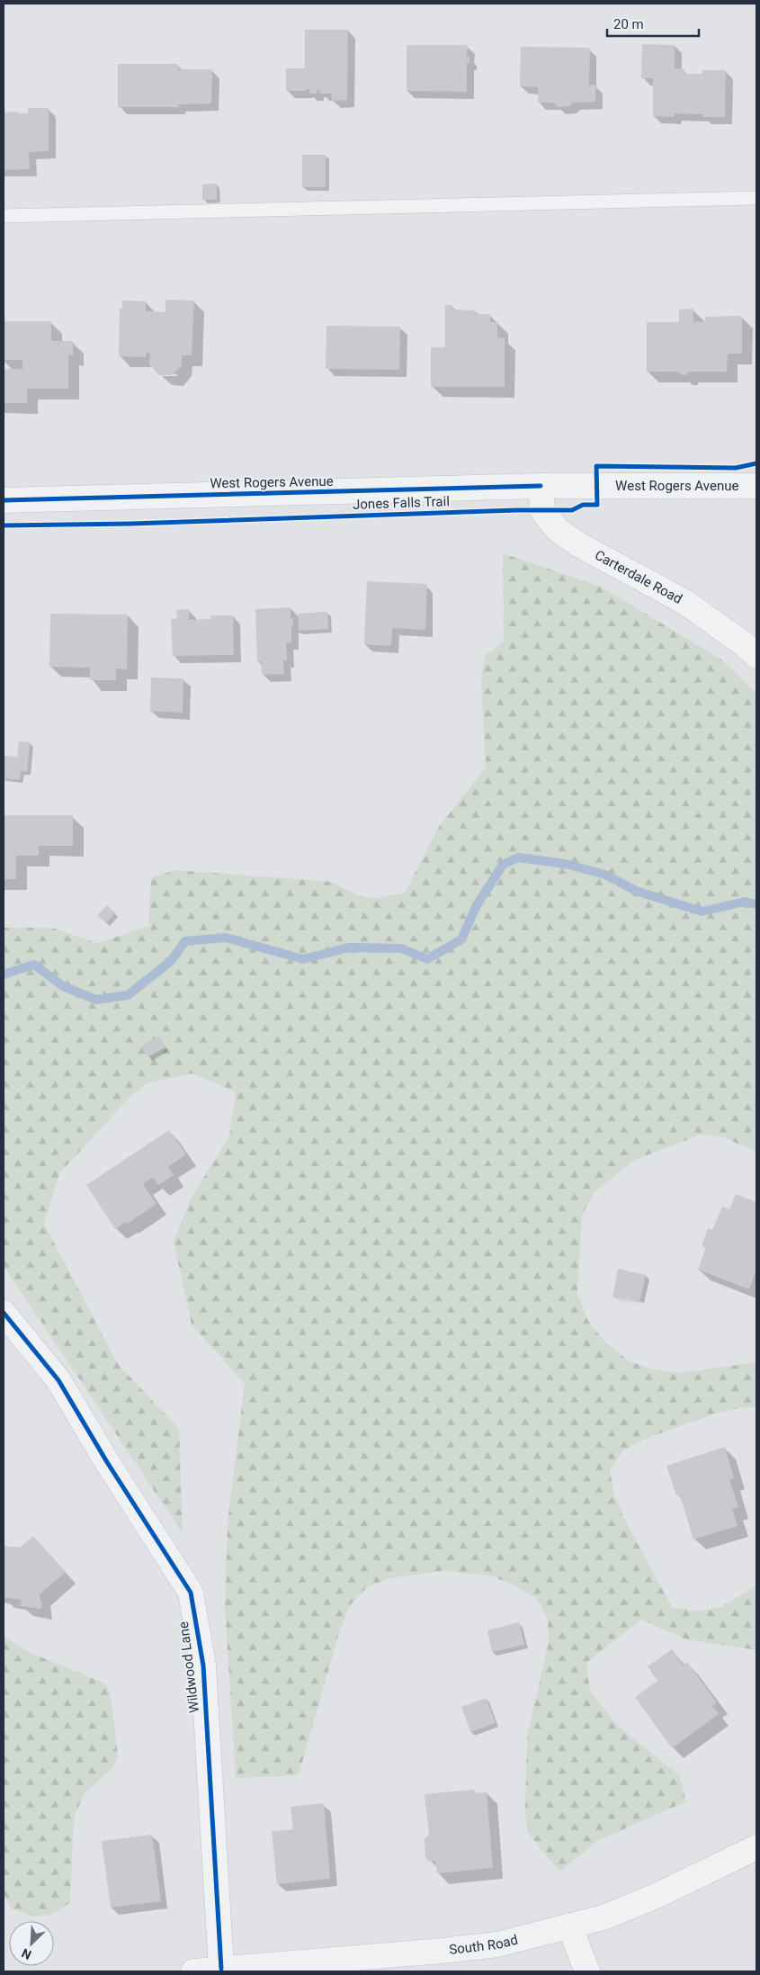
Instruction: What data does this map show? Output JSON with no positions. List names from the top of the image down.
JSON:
{
  "streets": {
    "street": [
      "West Rogers Avenue",
      "Carterdale Road",
      "Wildwood Lane",
      "South Road"
    ],
    "cycle path": ["Jones Falls Trail"]
  },
  "crossings": [
    ["West Rogers Avenue", "Carterdale Road"],
    ["Wildwood Lane", "South Road"]
  ],
  "scale_bar": "20 m",
  "north": "bottom left"
}
